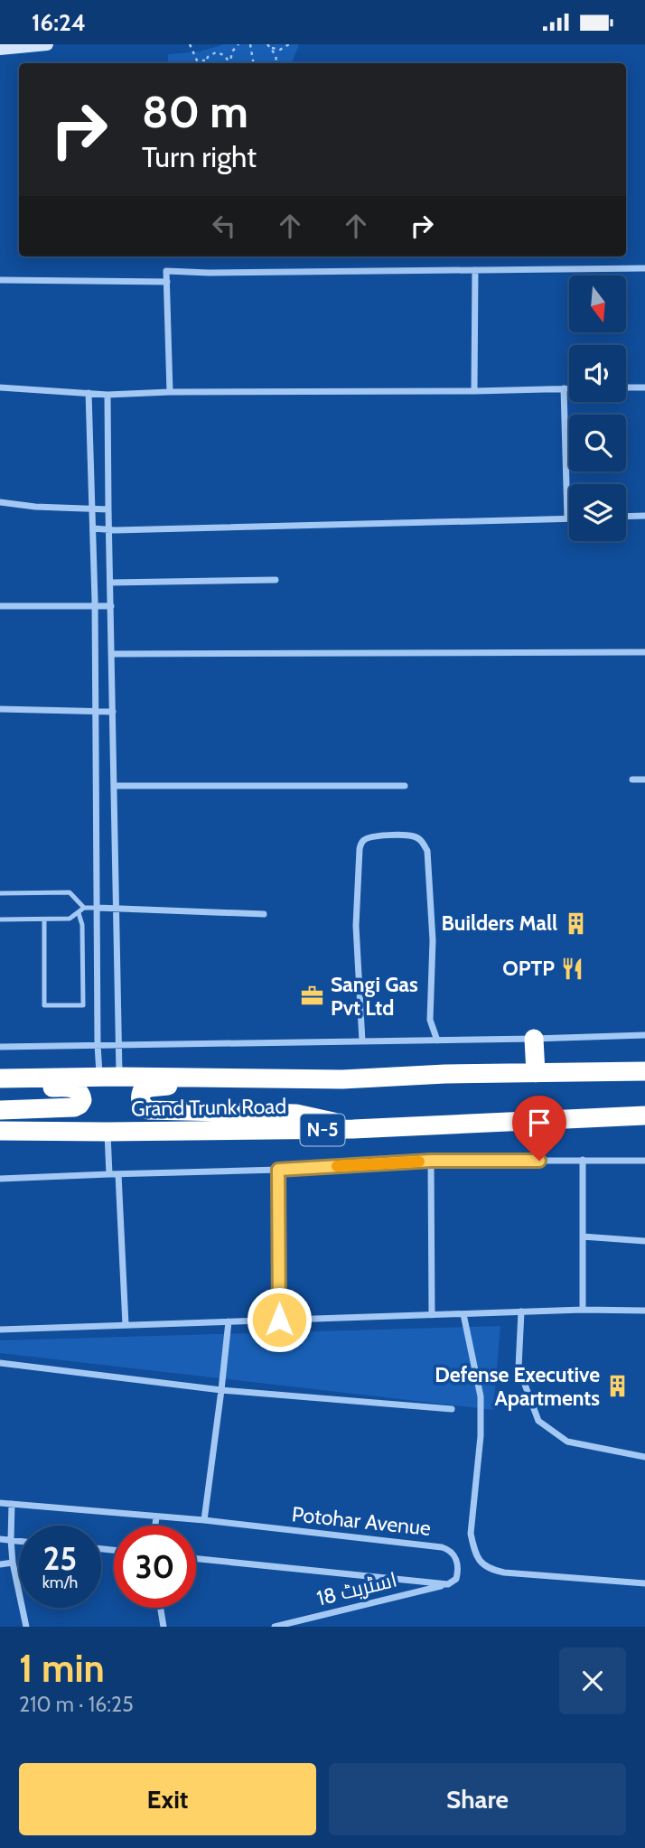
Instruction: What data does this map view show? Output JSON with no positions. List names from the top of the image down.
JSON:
{
  "streets": {
    "highway": ["Grand Trunk Road", "N-5"],
    "street": ["Potohar Avenue", "اسٹریٹ 18"]
  },
  "crossings": [
    ["Potohar Avenue", "اسٹریٹ 18"]
  ],
  "places": {
    "building": ["Builders Mall", "Defense Executive Apartments"],
    "restaurant": ["OPTP"],
    "office": ["Sangi Gas Pvt Ltd"]
  },
  "north": "bottom",
  "page": {
    "status": "16:24",
    "turn": ["80 m", "Turn right"],
    "speed": "25 km/h",
    "limit": "30",
    "heading": ["1 min", "210 m · 16:25"],
    "buttons": ["Exit", "Share"]
  }
}
